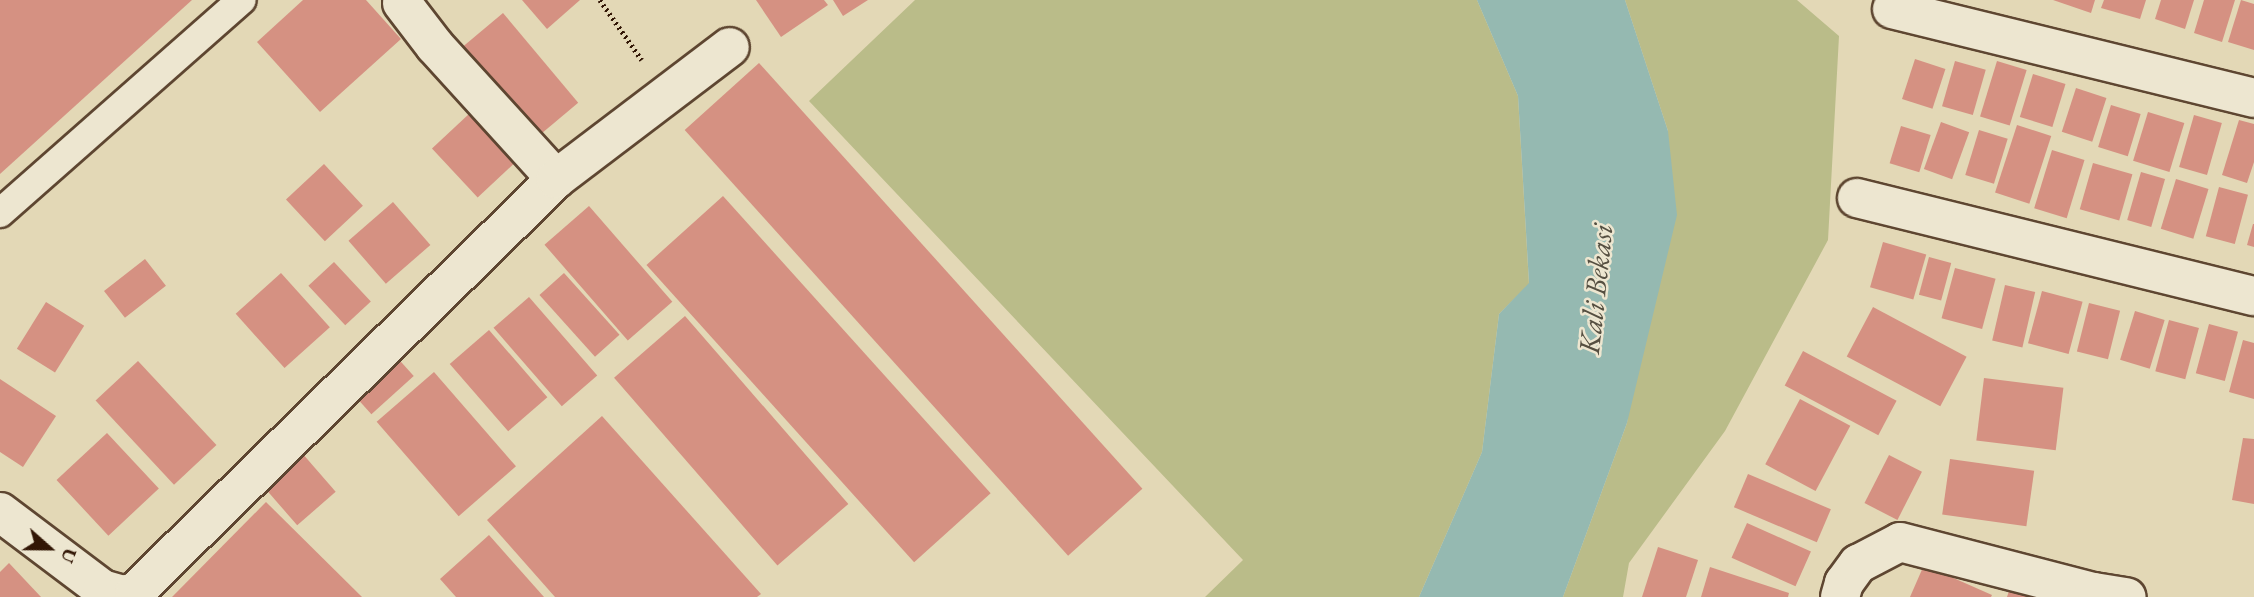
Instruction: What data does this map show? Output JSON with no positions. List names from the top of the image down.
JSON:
{
  "water": ["Kali Bekasi"],
  "north": "right"
}
